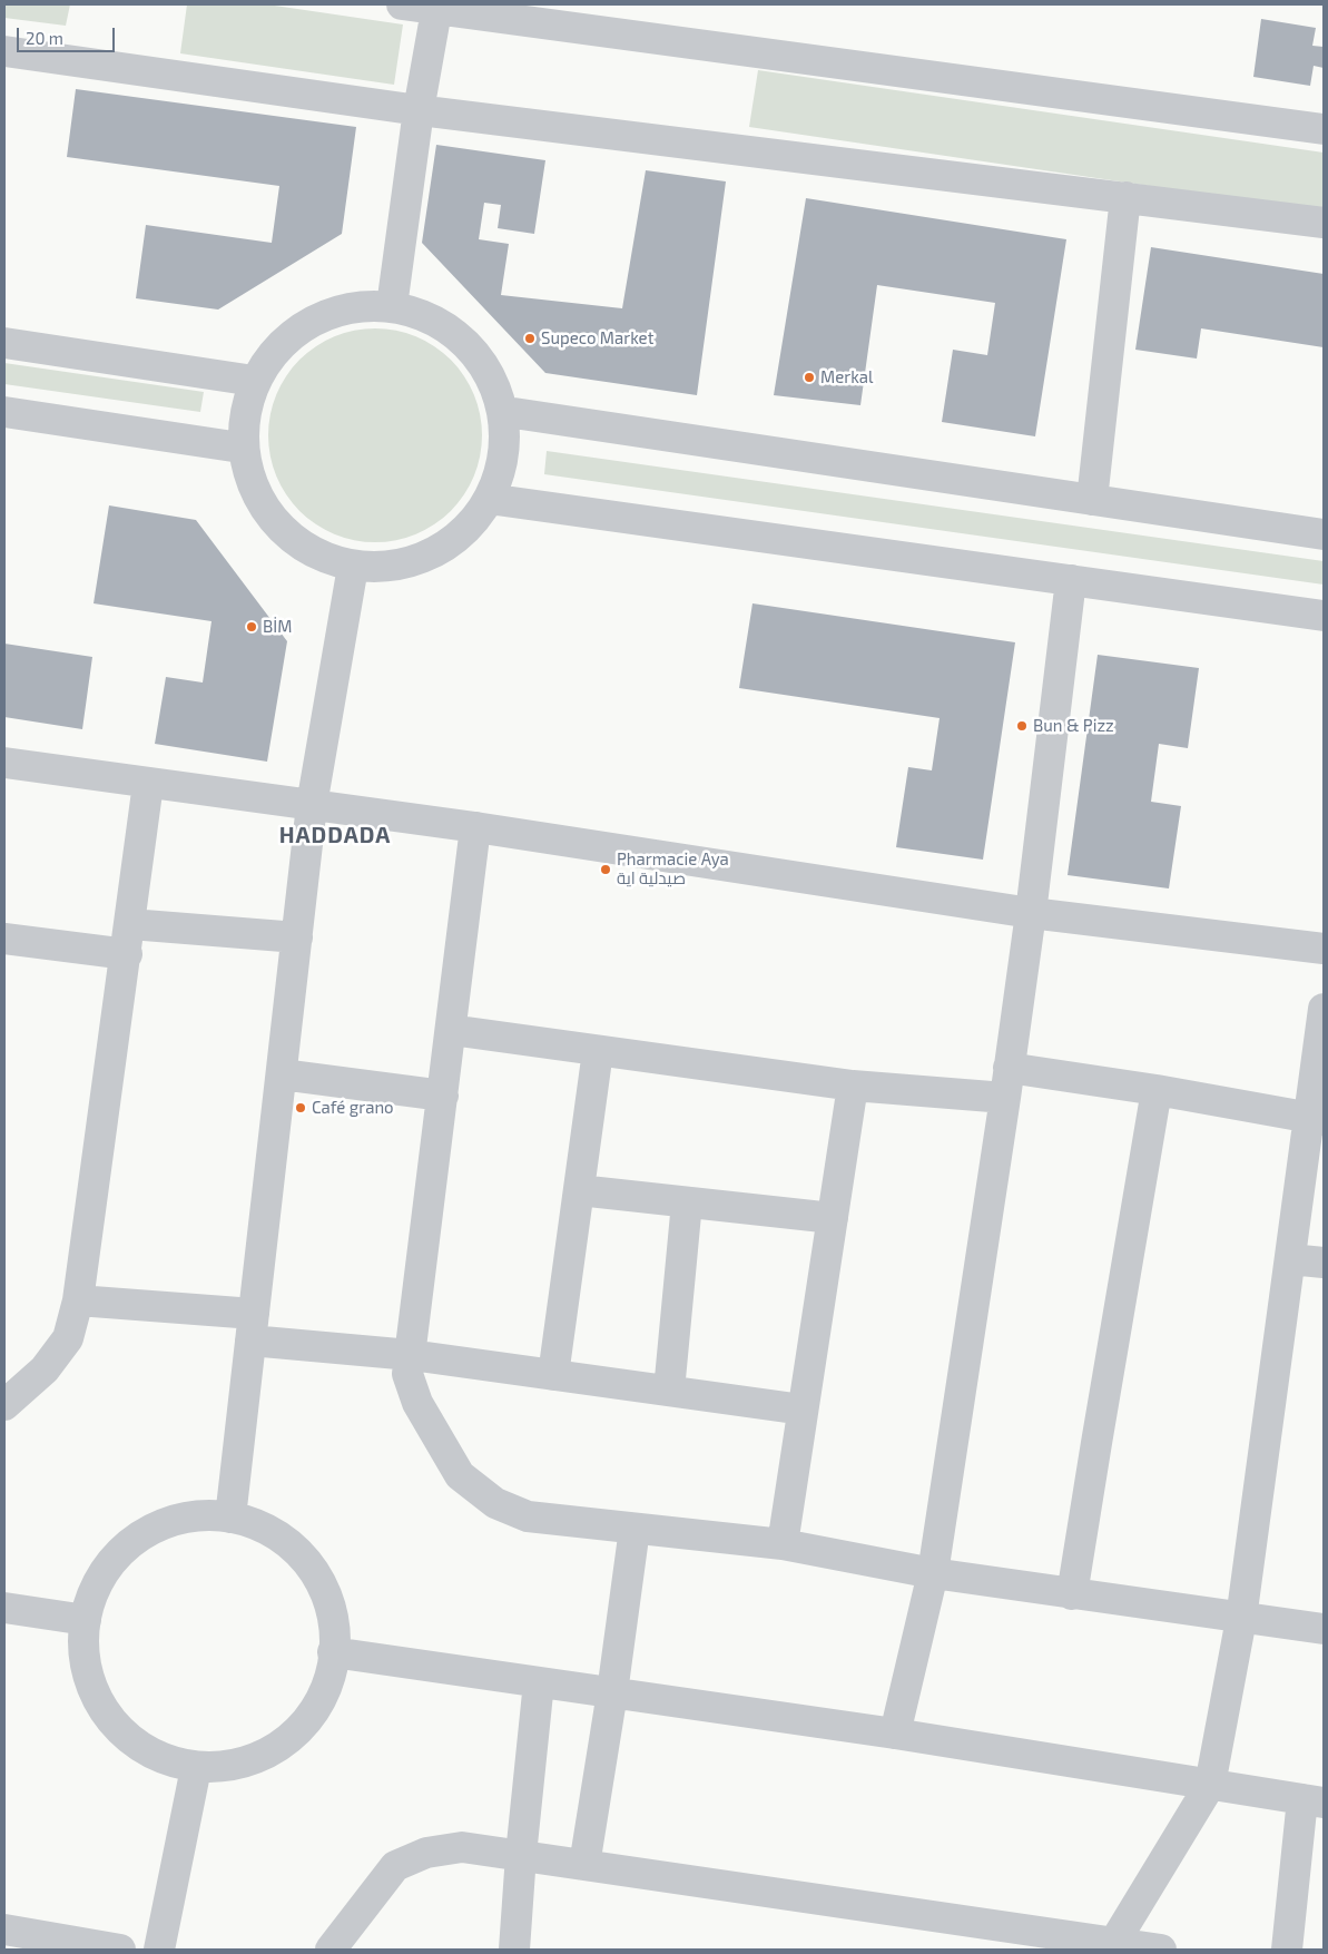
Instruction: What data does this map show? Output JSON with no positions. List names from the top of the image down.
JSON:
{
  "districts": ["HADDADA"],
  "places": [
    "Supeco Market",
    "Merkal",
    "BİM",
    "Bun & Pizz",
    "Pharmacie Aya صيدلية اية",
    "Café grano"
  ],
  "scale_bar": "20 m"
}
